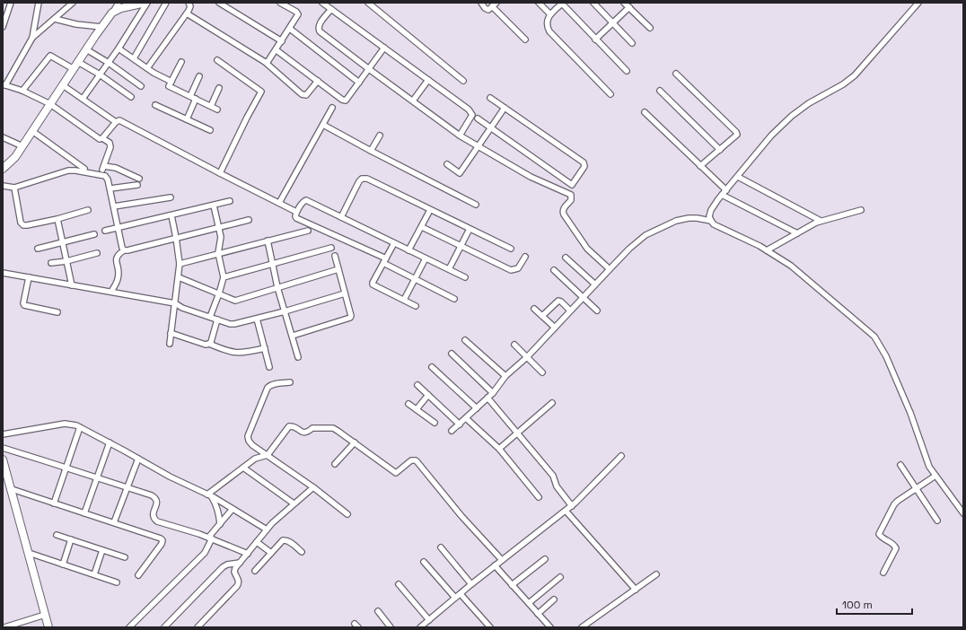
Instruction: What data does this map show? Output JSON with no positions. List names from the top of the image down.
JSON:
{
  "scale_bar": "100 m"
}
